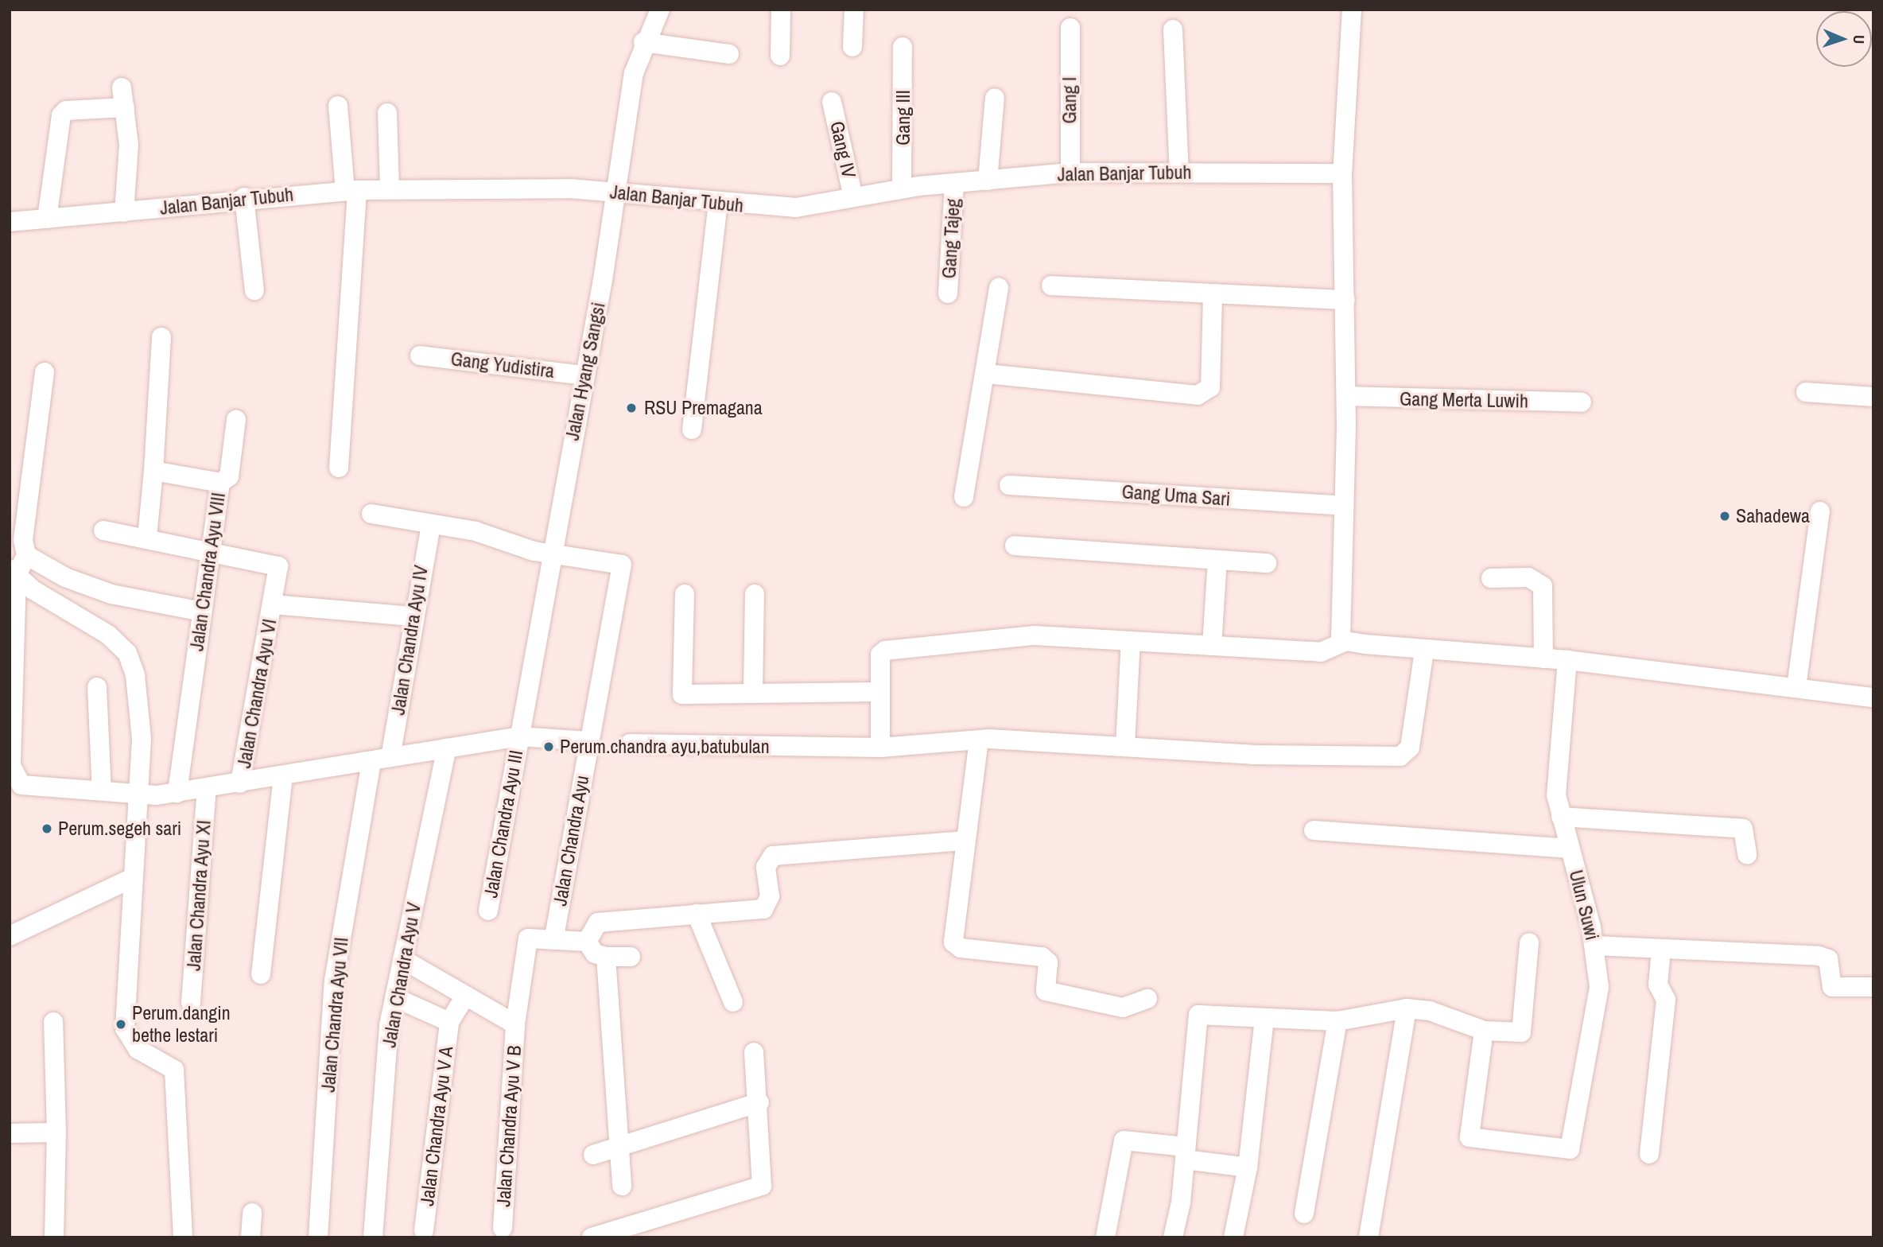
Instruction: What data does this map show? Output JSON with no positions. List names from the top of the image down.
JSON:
{
  "streets": {
    "street": [
      "Gang I",
      "Gang III",
      "Gang IV",
      "Jalan Banjar Tubuh",
      "Gang Tajeg",
      "Gang Yudistira",
      "Jalan Hyang Sangsi",
      "Gang Merta Luwih",
      "Gang Uma Sari",
      "Jalan Chandra Ayu VIII",
      "Jalan Chandra Ayu IV",
      "Jalan Chandra Ayu VI",
      "Jalan Chandra Ayu III",
      "Jalan Chandra Ayu",
      "Jalan Chandra Ayu XI",
      "Ulun Suwi",
      "Jalan Chandra Ayu V",
      "Jalan Chandra Ayu VII",
      "Jalan Chandra Ayu V A",
      "Jalan Chandra Ayu V B"
    ]
  },
  "crossings": [
    ["Gang I", "Jalan Banjar Tubuh"],
    ["Gang III", "Jalan Banjar Tubuh"],
    ["Gang IV", "Jalan Banjar Tubuh"],
    ["Jalan Banjar Tubuh", "Gang Tajeg"],
    ["Jalan Banjar Tubuh", "Jalan Hyang Sangsi"],
    ["Gang Yudistira", "Jalan Hyang Sangsi"],
    ["Jalan Hyang Sangsi", "Jalan Chandra Ayu III"],
    ["Jalan Hyang Sangsi", "Jalan Chandra Ayu"],
    ["Jalan Chandra Ayu VIII", "Jalan Chandra Ayu VI"],
    ["Jalan Chandra Ayu", "Jalan Chandra Ayu V B"]
  ],
  "places": [
    "RSU Premagana",
    "Sahadewa",
    "Perum.chandra ayu,batubulan",
    "Perum.segeh sari",
    "Perum.dangin bethe lestari"
  ],
  "north": "right"
}
